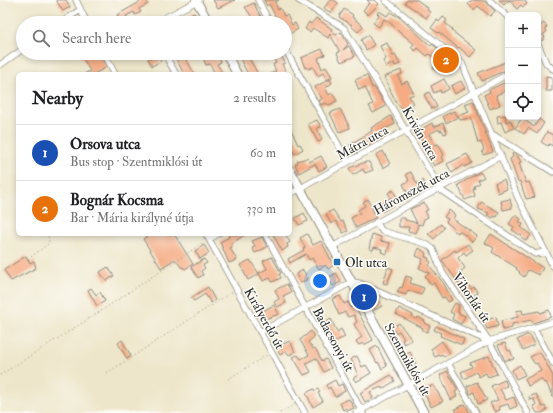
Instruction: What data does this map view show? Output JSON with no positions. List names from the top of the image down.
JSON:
{
  "streets": {
    "street": [
      "Kriván utca",
      "Mátra utca",
      "Háromszék utca",
      "Vihorlát út",
      "Királyerdő út",
      "Badacsonyi út",
      "Szentmiklósi út"
    ]
  },
  "crossings": [
    ["Kriván utca", "Mátra utca"],
    ["Kriván utca", "Háromszék utca"],
    ["Mátra utca", "Szentmiklósi út"],
    ["Háromszék utca", "Vihorlát út"],
    ["Háromszék utca", "Szentmiklósi út"]
  ],
  "places": {
    "transit": ["Olt utca"]
  },
  "page": {
    "map_buttons": ["+", "−"],
    "search": "Search here",
    "pins": ["2", "1"],
    "heading": ["Nearby", "2 results"],
    "list": [
      {
        "mark": "1",
        "name": "Orsova utca",
        "note": "Bus stop · Szentmiklósi út",
        "value": "60 m"
      },
      {
        "mark": "2",
        "name": "Bognár Kocsma",
        "note": "Bar · Mária királyné útja",
        "value": "330 m"
      }
    ]
  }
}
